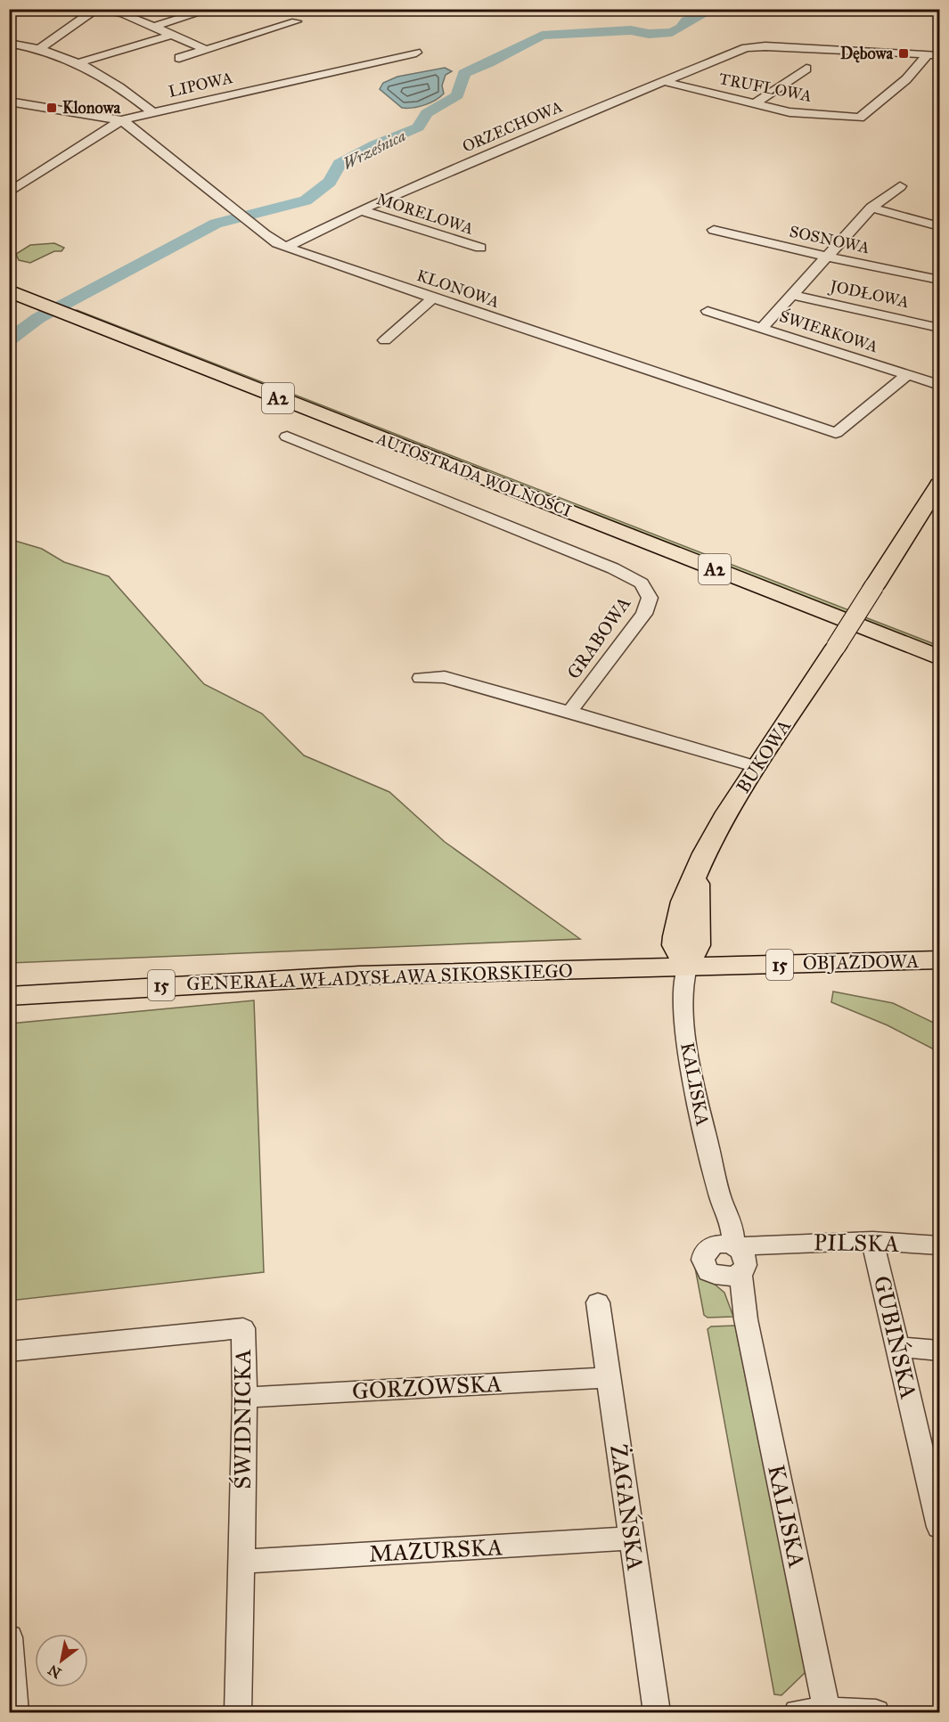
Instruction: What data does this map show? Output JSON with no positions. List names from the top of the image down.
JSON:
{
  "streets": {
    "highway": ["A2", "AUTOSTRADA WOLNOŚCI"],
    "main road": [
      "BUKOWA",
      "OBJAZDOWA",
      "15",
      "GENERAŁA WŁADYSŁAWA SIKORSKIEGO"
    ],
    "street": [
      "LIPOWA",
      "TRUFLOWA",
      "ORZECHOWA",
      "MORELOWA",
      "SOSNOWA",
      "KLONOWA",
      "JODŁOWA",
      "ŚWIERKOWA",
      "GRABOWA",
      "KALISKA",
      "PILSKA",
      "GUBIŃSKA",
      "GORZOWSKA",
      "ŚWIDNICKA",
      "ŻAGAŃSKA",
      "MAZURSKA"
    ]
  },
  "crossings": [
    ["LIPOWA", "KLONOWA"],
    ["TRUFLOWA", "ORZECHOWA"],
    ["ORZECHOWA", "MORELOWA"],
    ["ORZECHOWA", "KLONOWA"],
    ["KLONOWA", "ŚWIERKOWA"],
    ["BUKOWA", "OBJAZDOWA"],
    ["BUKOWA", "GENERAŁA WŁADYSŁAWA SIKORSKIEGO"],
    ["BUKOWA", "KALISKA"],
    ["OBJAZDOWA", "GENERAŁA WŁADYSŁAWA SIKORSKIEGO"],
    ["OBJAZDOWA", "KALISKA"],
    ["GENERAŁA WŁADYSŁAWA SIKORSKIEGO", "KALISKA"],
    ["KALISKA", "PILSKA"],
    ["PILSKA", "GUBIŃSKA"],
    ["GORZOWSKA", "ŚWIDNICKA"],
    ["GORZOWSKA", "ŻAGAŃSKA"],
    ["ŚWIDNICKA", "MAZURSKA"],
    ["ŻAGAŃSKA", "MAZURSKA"]
  ],
  "water": ["Wrześnica"],
  "places": {
    "transit": ["Dębowa", "Klonowa"]
  },
  "north": "bottom left"
}
